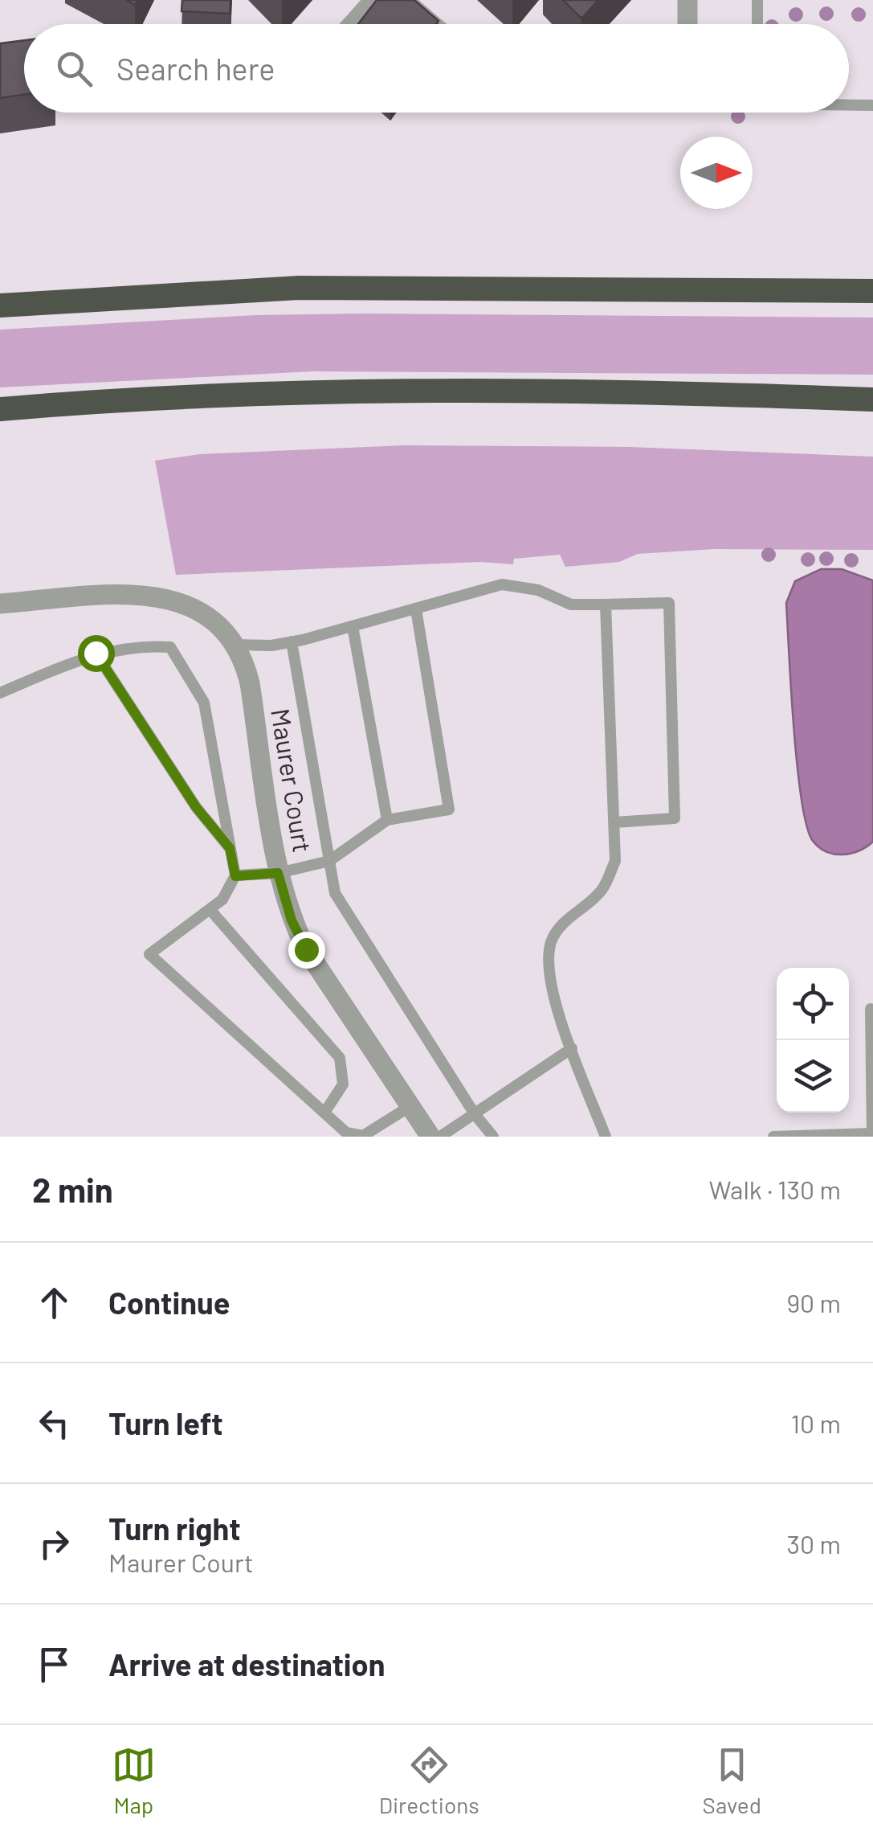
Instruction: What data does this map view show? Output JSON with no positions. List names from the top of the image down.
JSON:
{
  "streets": {
    "street": ["Maurer Court"]
  },
  "north": "right",
  "page": {
    "search": "Search here",
    "heading": ["2 min", "Walk · 130 m"],
    "list": [
      ["Continue", "90 m"],
      ["Turn left", "10 m"],
      ["Turn right", "Maurer Court", "30 m"],
      "Arrive at destination"
    ],
    "nav": ["Map", "Directions", "Saved"]
  }
}
